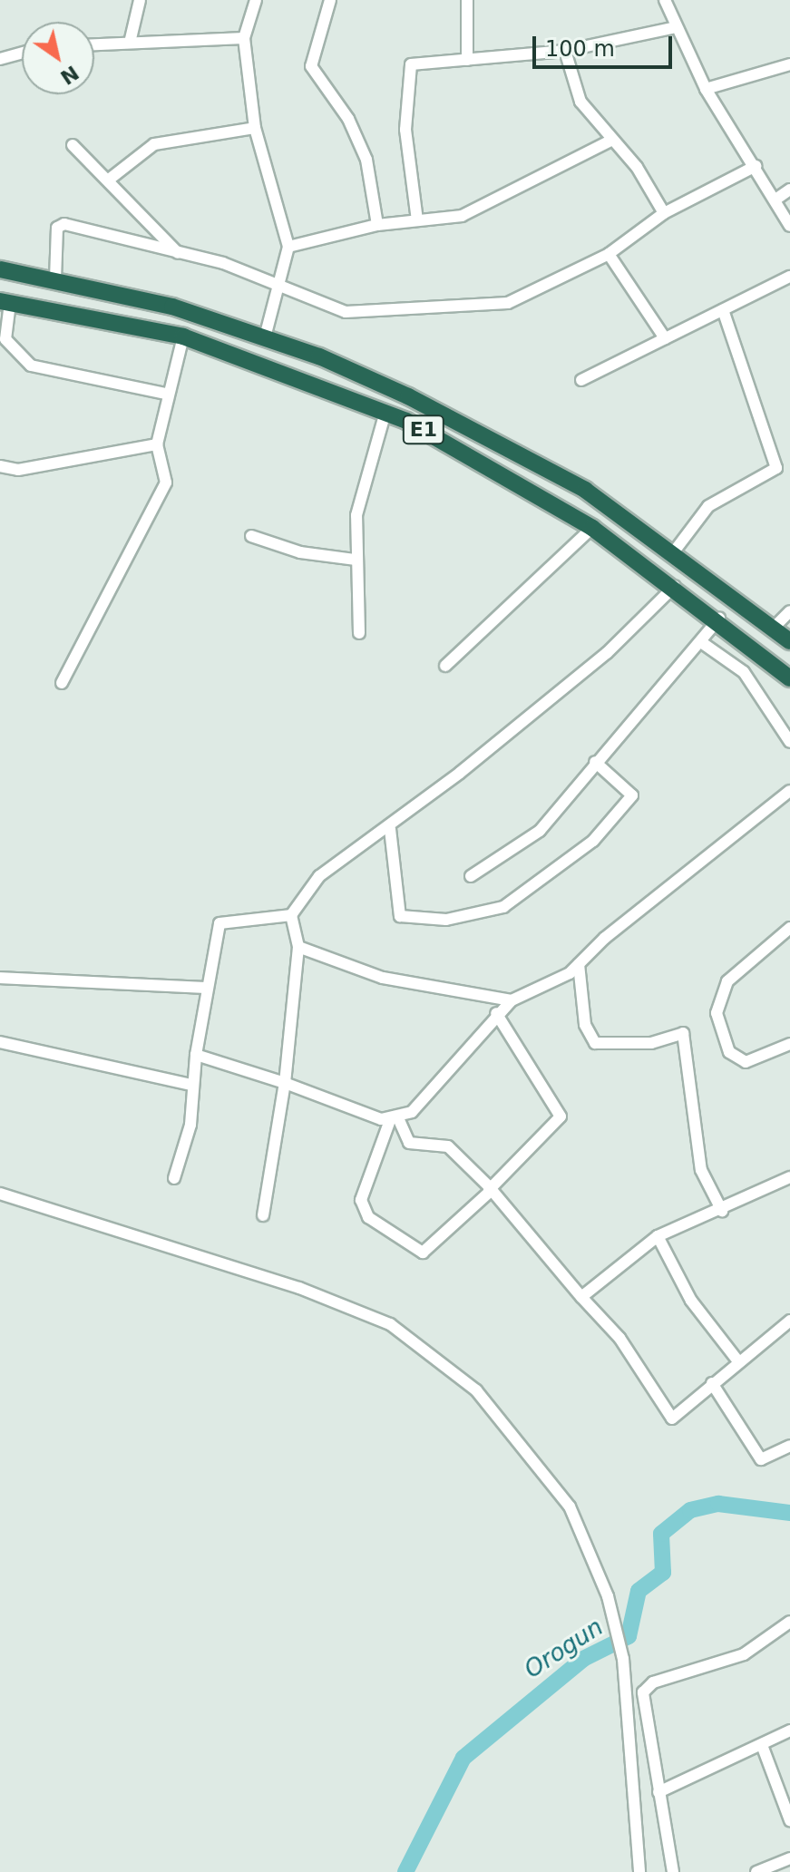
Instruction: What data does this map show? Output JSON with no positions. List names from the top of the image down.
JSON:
{
  "streets": {
    "highway": ["E1"]
  },
  "water": ["Orogun"],
  "scale_bar": "100 m",
  "north": "bottom right"
}
